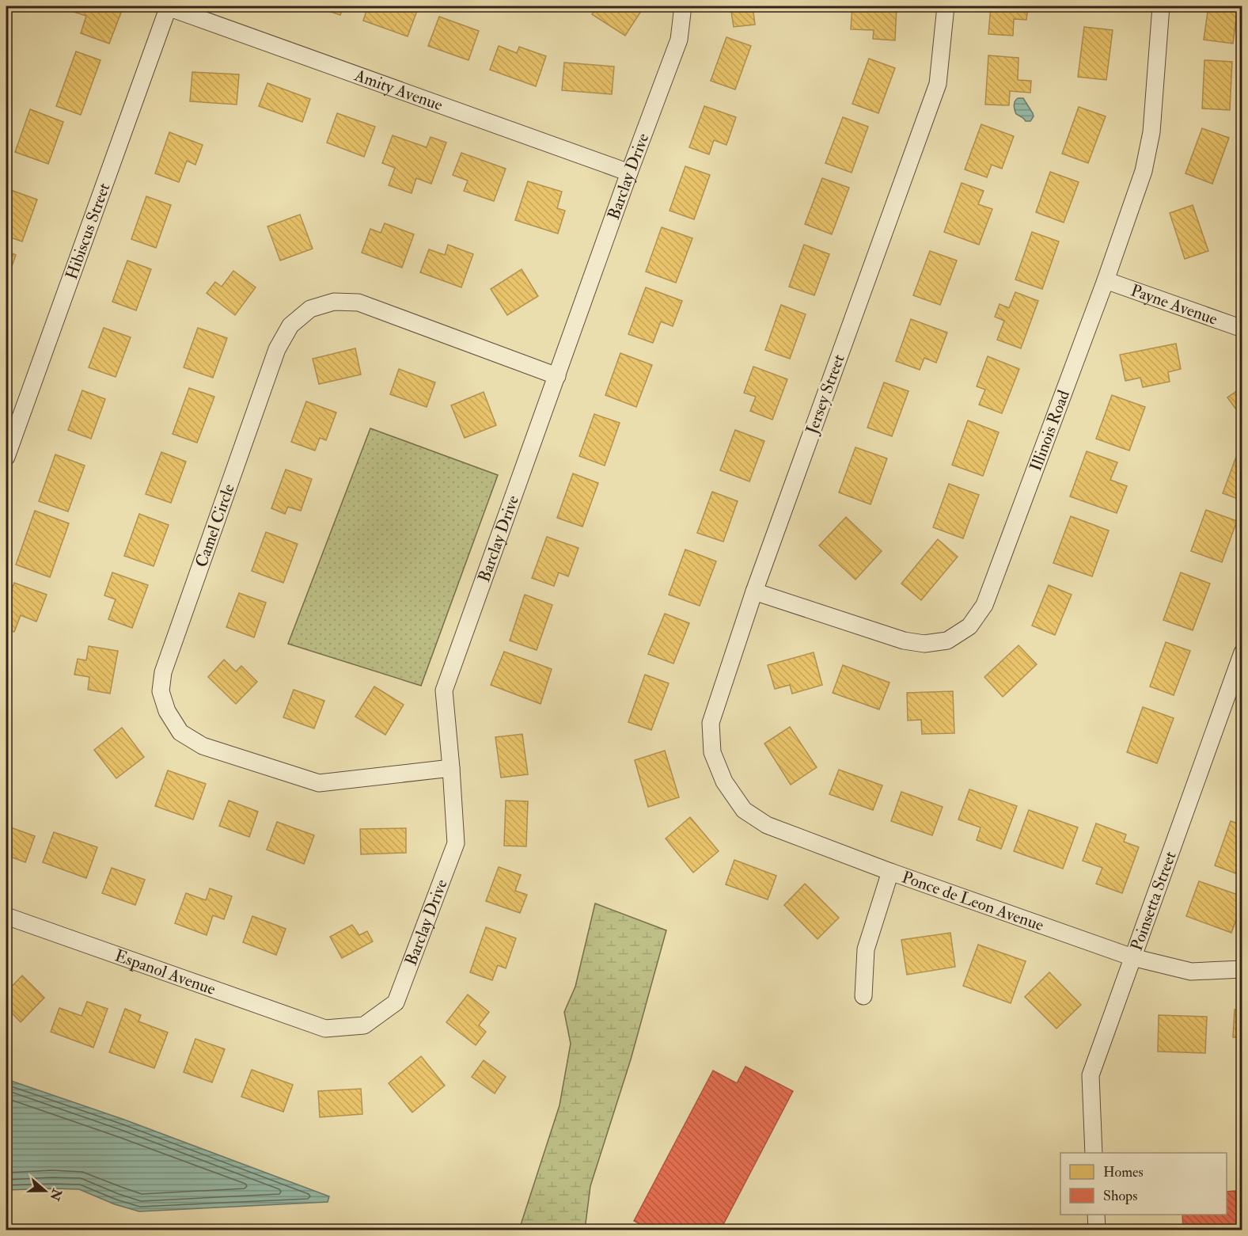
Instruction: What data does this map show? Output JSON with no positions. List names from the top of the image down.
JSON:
{
  "streets": {
    "street": [
      "Amity Avenue",
      "Barclay Drive",
      "Hibiscus Street",
      "Payne Avenue",
      "Jersey Street",
      "Illinois Road",
      "Camel Circle",
      "Ponce de Leon Avenue",
      "Poinsetta Street",
      "Espanol Avenue"
    ]
  },
  "crossings": [
    ["Amity Avenue", "Barclay Drive"],
    ["Amity Avenue", "Hibiscus Street"],
    ["Barclay Drive", "Camel Circle"],
    ["Barclay Drive", "Espanol Avenue"],
    ["Payne Avenue", "Illinois Road"],
    ["Jersey Street", "Illinois Road"],
    ["Jersey Street", "Ponce de Leon Avenue"],
    ["Ponce de Leon Avenue", "Poinsetta Street"]
  ],
  "legend": ["Homes", "Shops"],
  "north": "right"
}
